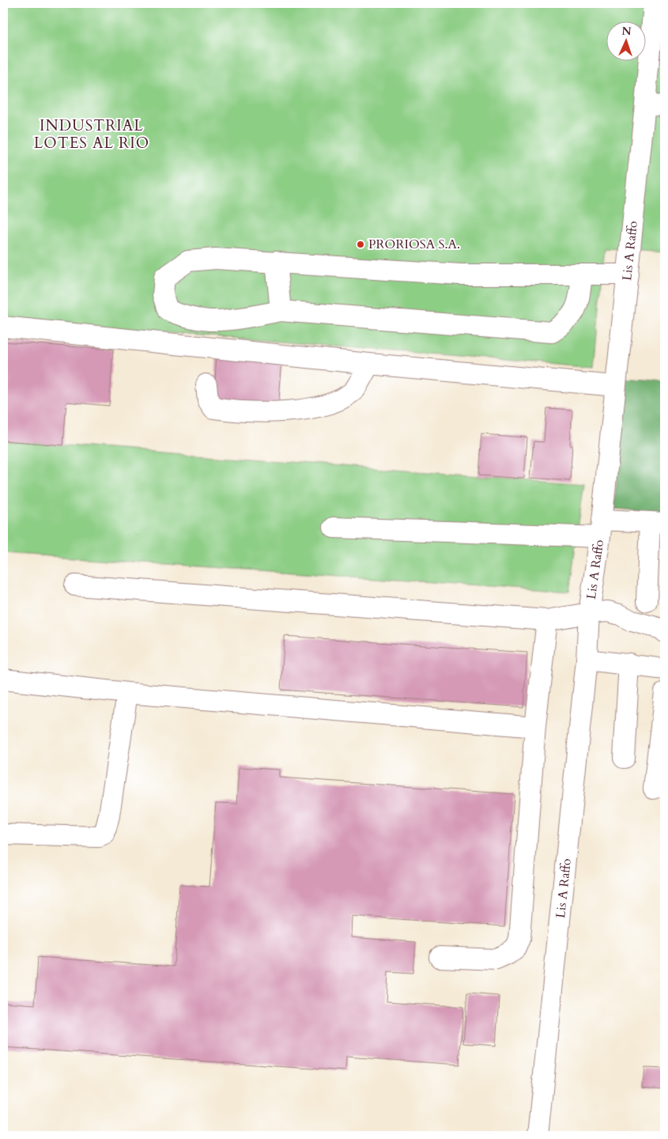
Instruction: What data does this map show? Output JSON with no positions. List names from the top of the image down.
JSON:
{
  "streets": {
    "street": ["Lis A Raffo"]
  },
  "districts": ["INDUSTRIAL LOTES AL RIO"],
  "places": ["PRORIOSA S.A."],
  "north": "top"
}
